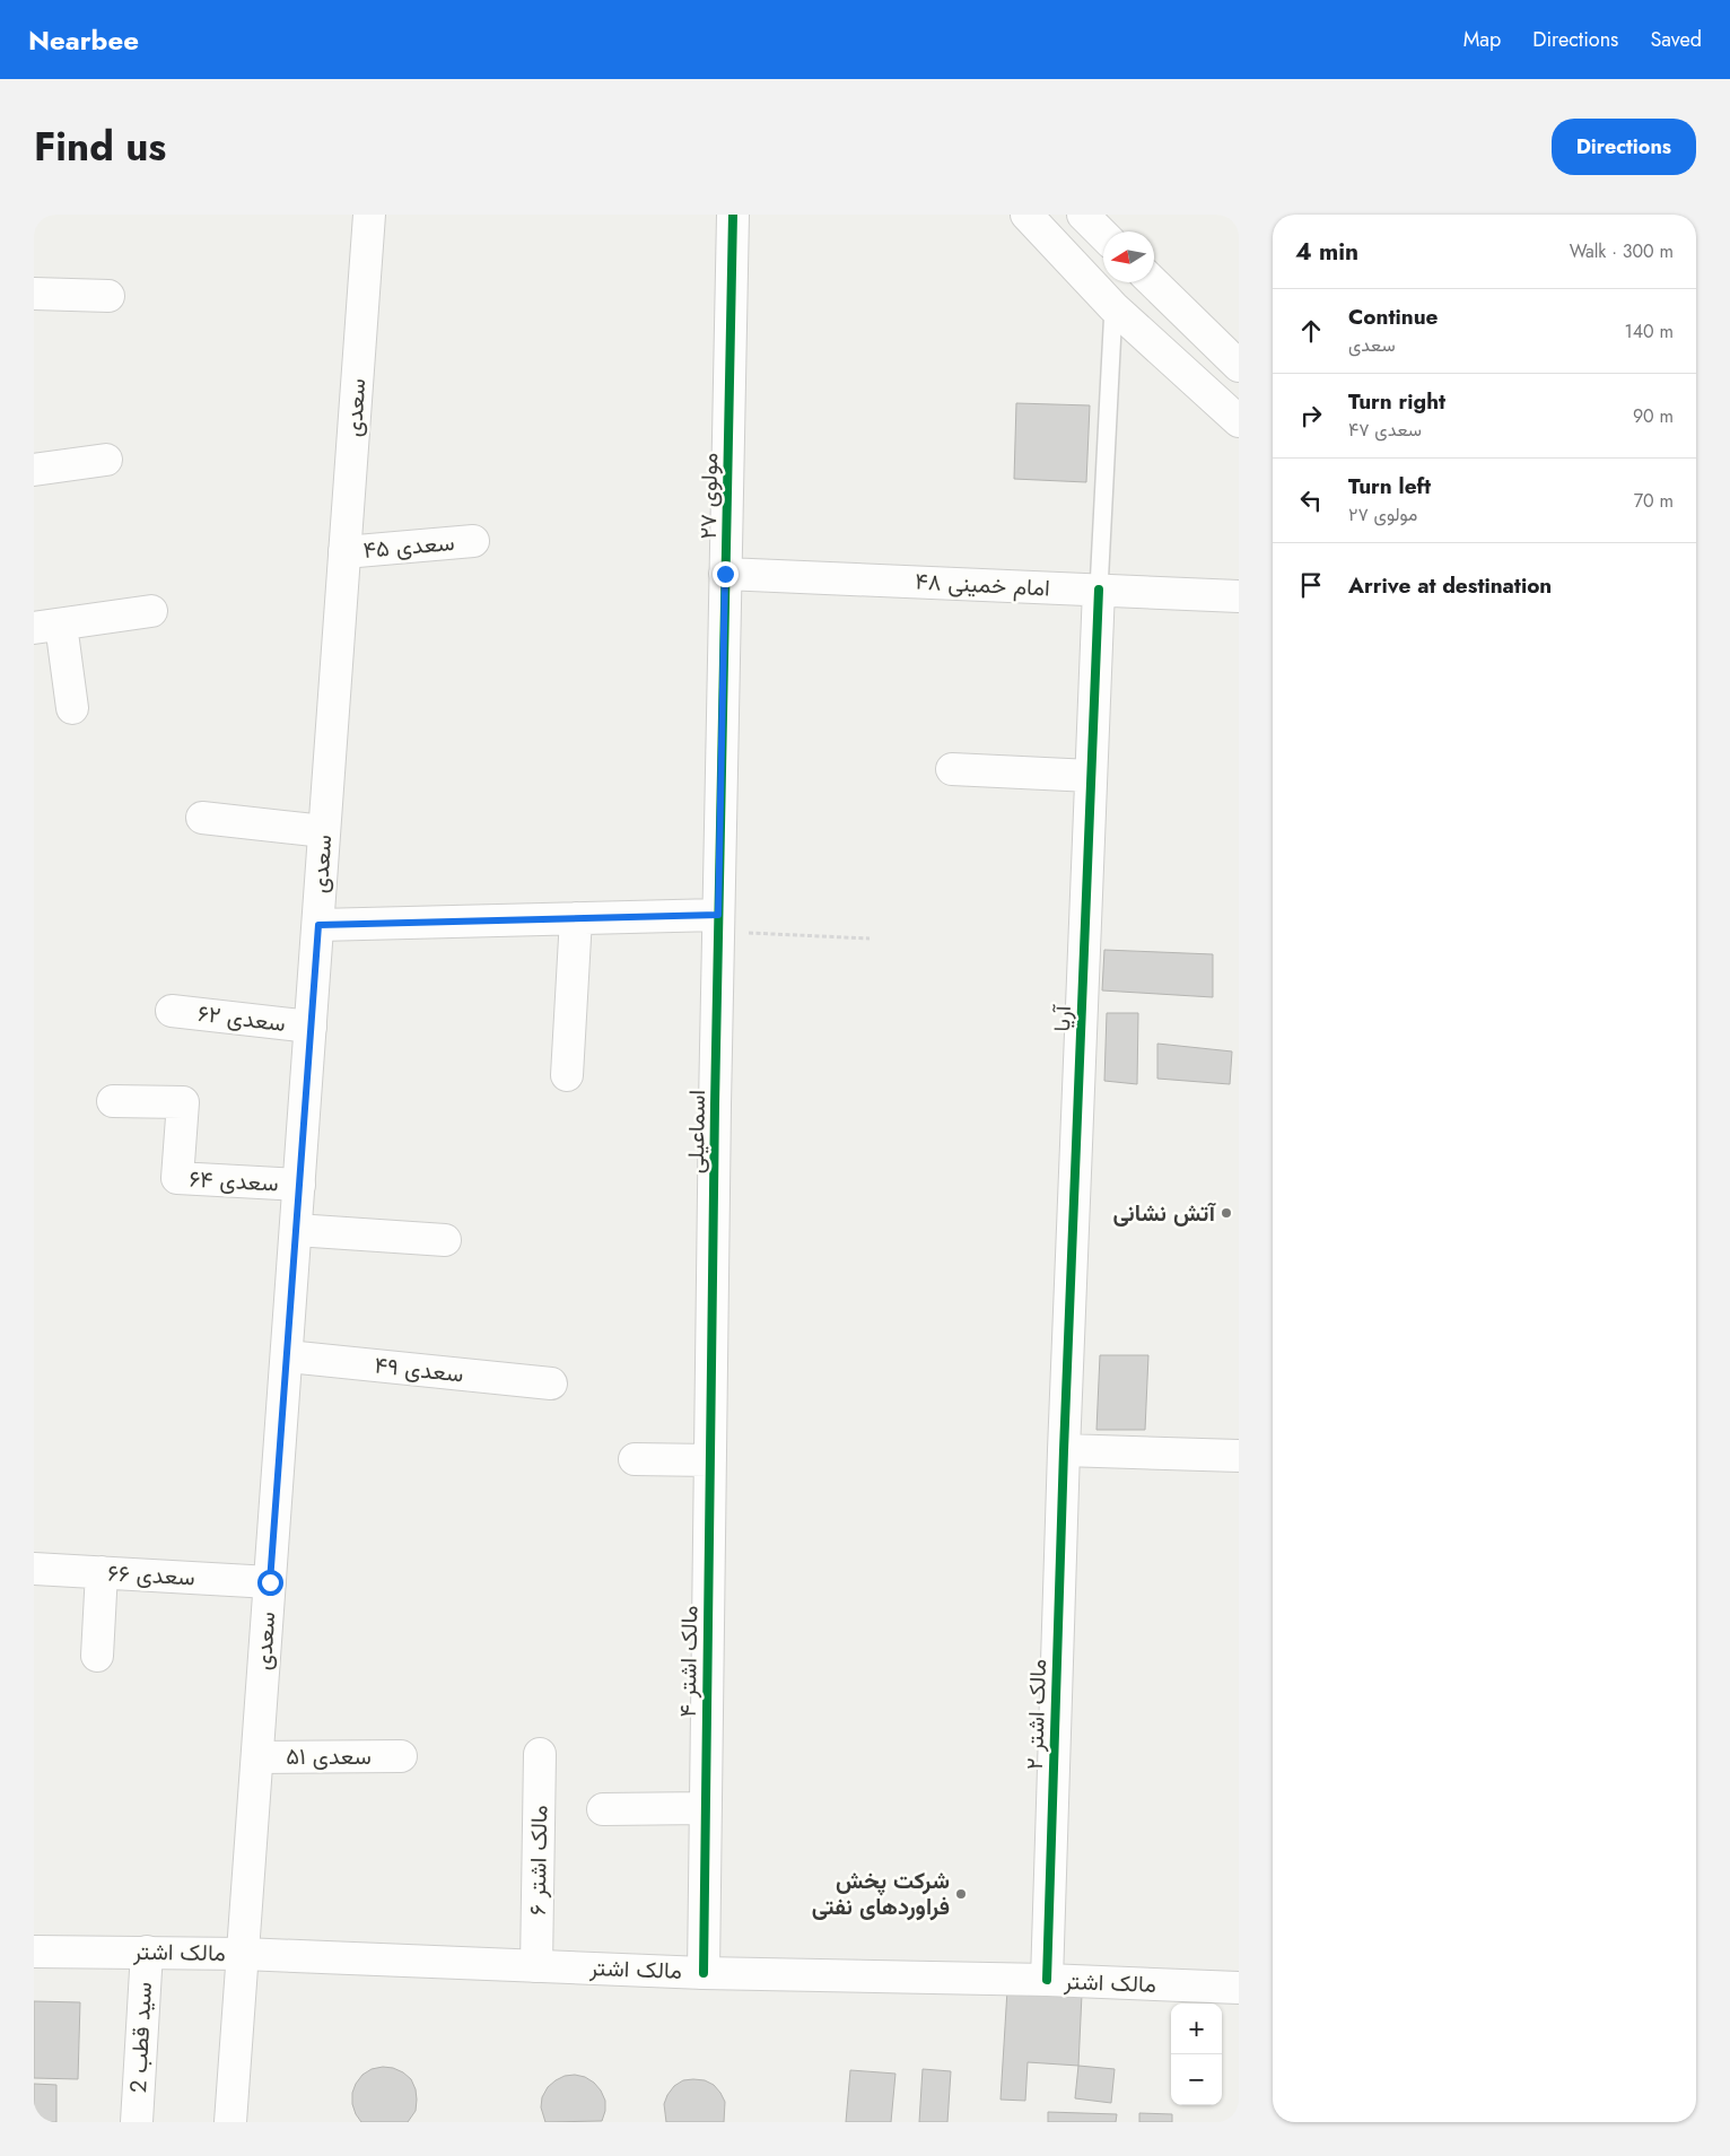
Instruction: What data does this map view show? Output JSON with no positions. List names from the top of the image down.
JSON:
{
  "streets": {
    "street": [
      "سعدی",
      "مولوی ۲۷",
      "سعدی ۴۵",
      "امام خمینی ۴۸",
      "سعدی ۶۲",
      "آریا",
      "اسماعیلی",
      "سعدی ۶۴",
      "سعدی ۴۹",
      "سعدی ۶۶",
      "مالک اشتر ۴",
      "مالک اشتر ۲",
      "سعدی ۵۱",
      "مالک اشتر ۶",
      "مالک اشتر",
      "سید قطب 2"
    ]
  },
  "crossings": [
    ["سعدی", "سعدی ۴۵"],
    ["سعدی", "سعدی ۶۲"],
    ["سعدی", "سعدی ۶۴"],
    ["سعدی", "سعدی ۴۹"],
    ["سعدی", "سعدی ۶۶"],
    ["سعدی", "سعدی ۵۱"],
    ["سعدی", "مالک اشتر"],
    ["مولوی ۲۷", "امام خمینی ۴۸"],
    ["مولوی ۲۷", "اسماعیلی"],
    ["امام خمینی ۴۸", "آریا"],
    ["آریا", "مالک اشتر ۲"],
    ["اسماعیلی", "مالک اشتر ۴"],
    ["مالک اشتر ۴", "مالک اشتر"],
    ["مالک اشتر ۲", "مالک اشتر"],
    ["مالک اشتر ۶", "مالک اشتر"],
    ["مالک اشتر", "سید قطب 2"]
  ],
  "places": ["آتش نشانی", "شرکت پخش فراوردهای نفتی"],
  "north": "left",
  "page": {
    "header": "Nearbee",
    "nav": ["Map", "Directions", "Saved"],
    "title": "Find us",
    "buttons": "Directions",
    "heading": ["4 min", "Walk · 300 m"],
    "list": [
      ["Continue", "سعدی", "140 m"],
      ["Turn right", "سعدی ۴۷", "90 m"],
      ["Turn left", "مولوی ۲۷", "70 m"],
      "Arrive at destination"
    ],
    "map_buttons": ["+", "−"]
  }
}
